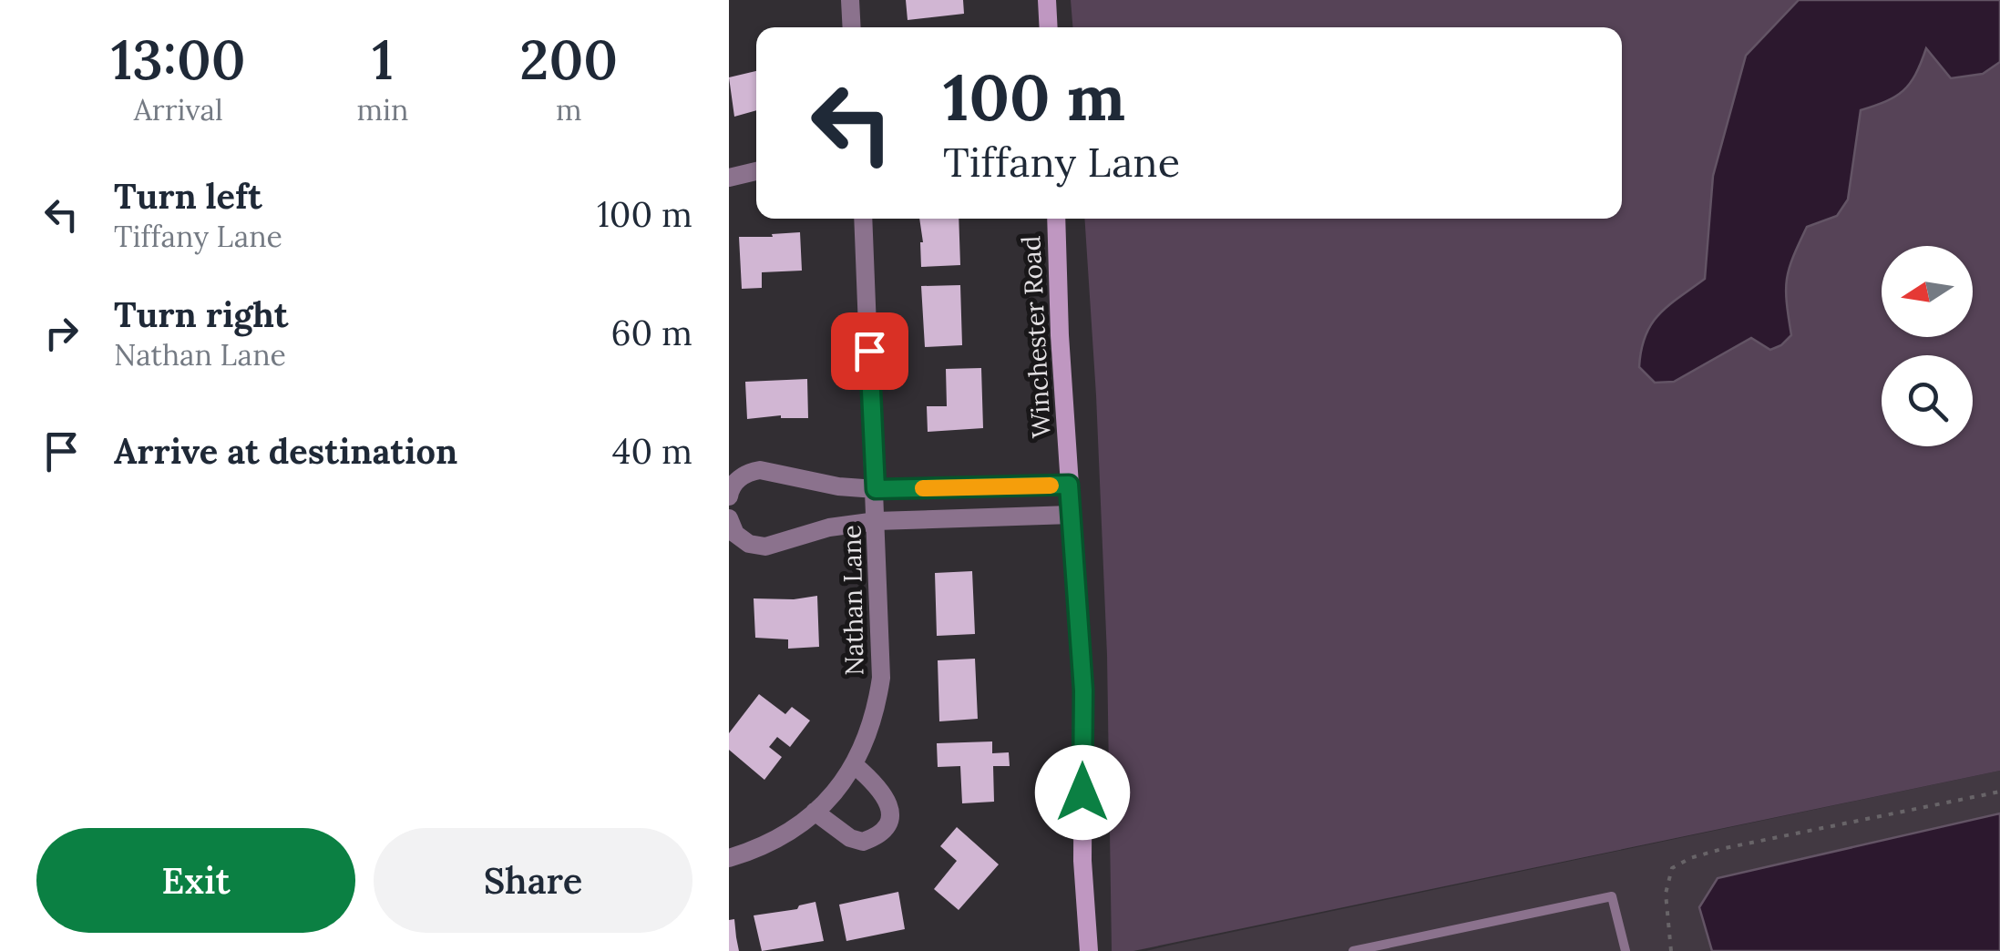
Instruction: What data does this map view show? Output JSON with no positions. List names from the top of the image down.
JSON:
{
  "streets": {
    "main road": ["Winchester Road"],
    "street": ["Nathan Lane"]
  },
  "north": "left",
  "page": {
    "eta": [
      "13:00",
      "Arrival",
      "1",
      "min",
      "200",
      "m"
    ],
    "turn": ["100 m", "Tiffany Lane"],
    "list": [
      {
        "name": "Turn left",
        "note": "Tiffany Lane",
        "value": "100 m"
      },
      {
        "name": "Turn right",
        "note": "Nathan Lane",
        "value": "60 m"
      },
      {
        "name": "Arrive at destination",
        "value": "40 m"
      }
    ],
    "buttons": ["Exit", "Share"]
  }
}
